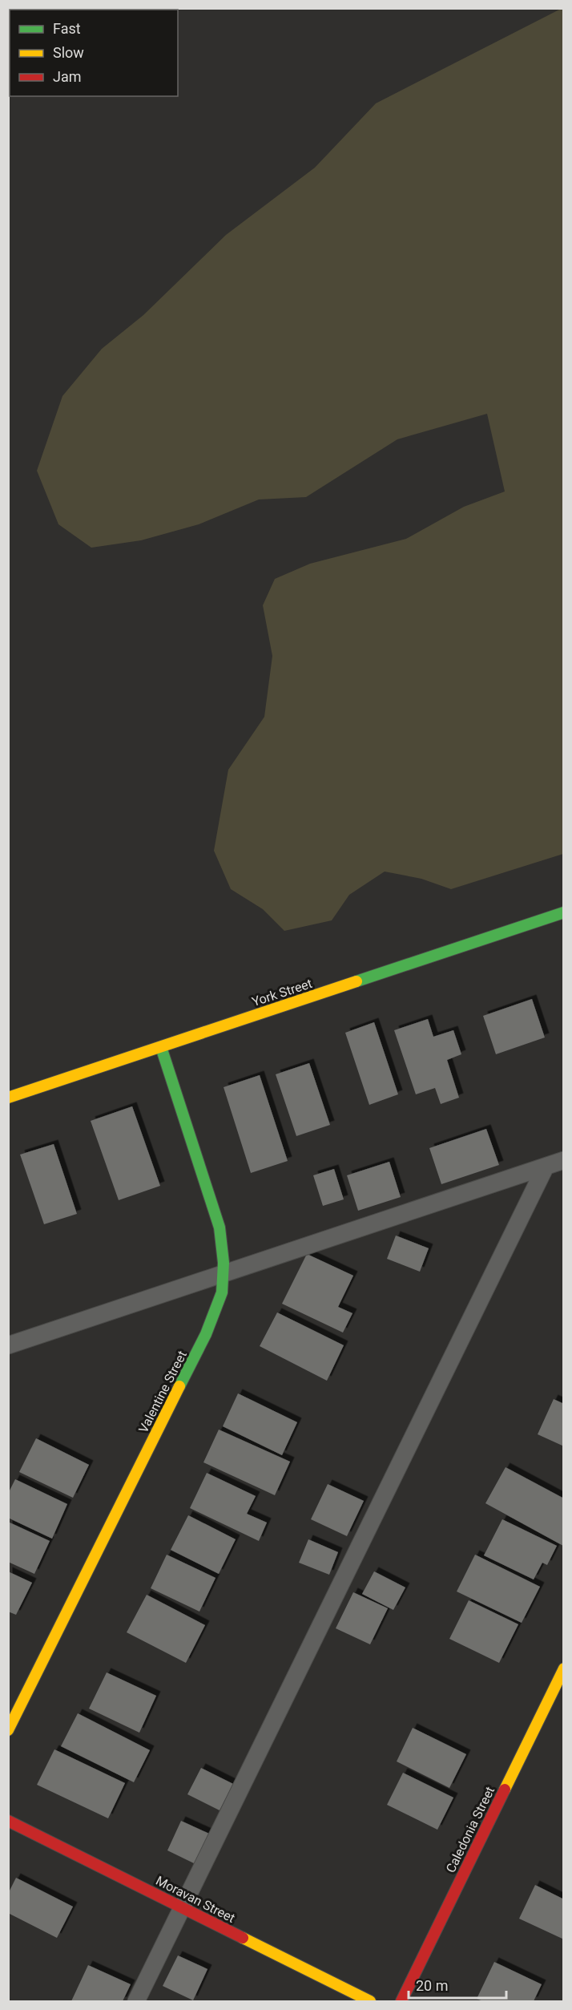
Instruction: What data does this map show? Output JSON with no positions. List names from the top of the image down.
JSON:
{
  "streets": {
    "street": [
      "York Street",
      "Valentine Street",
      "Caledonia Street",
      "Moravan Street"
    ]
  },
  "crossings": [
    ["York Street", "Valentine Street"]
  ],
  "legend": ["Fast", "Slow", "Jam"],
  "scale_bar": "20 m"
}
